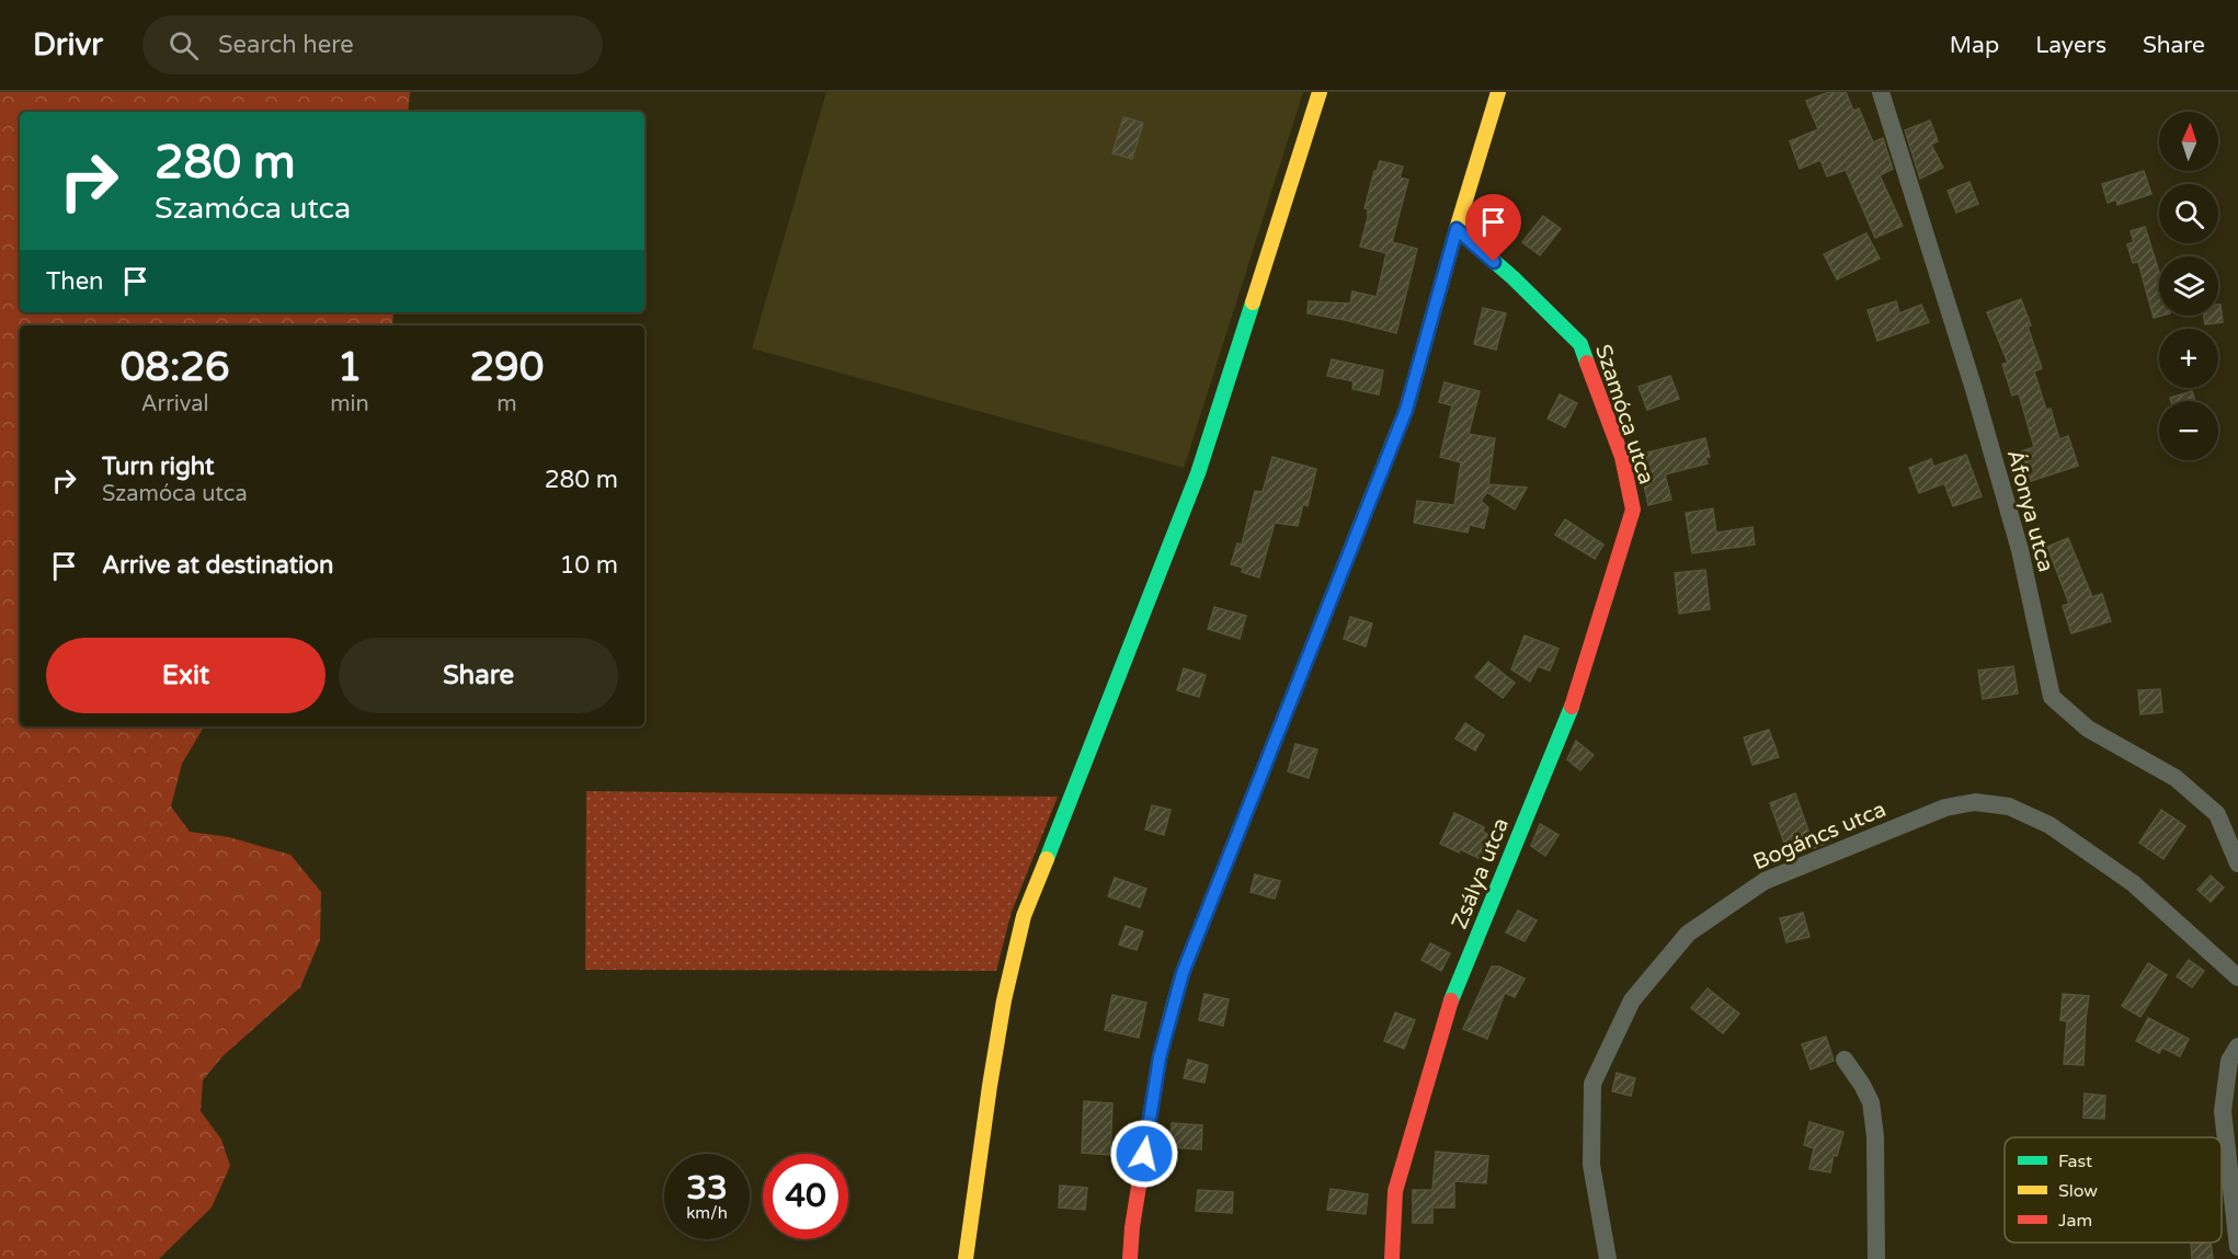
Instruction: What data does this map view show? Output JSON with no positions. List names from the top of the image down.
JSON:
{
  "streets": {
    "street": [
      "Szamóca utca",
      "Áfonya utca",
      "Bogáncs utca",
      "Zsálya utca"
    ]
  },
  "crossings": [
    ["Szamóca utca", "Zsálya utca"]
  ],
  "legend": ["Fast", "Slow", "Jam"],
  "north": "top",
  "page": {
    "header": "Drivr",
    "search": "Search here",
    "nav": ["Map", "Layers", "Share"],
    "map_buttons": ["+", "−"],
    "turn": ["280 m", "Szamóca utca"],
    "then": "Then",
    "eta": [
      "08:26",
      "Arrival",
      "1",
      "min",
      "290",
      "m"
    ],
    "list": [
      {
        "name": "Turn right",
        "note": "Szamóca utca",
        "value": "280 m"
      },
      {
        "name": "Arrive at destination",
        "value": "10 m"
      }
    ],
    "buttons": ["Exit", "Share"],
    "speed": "33 km/h",
    "limit": "40"
  }
}
